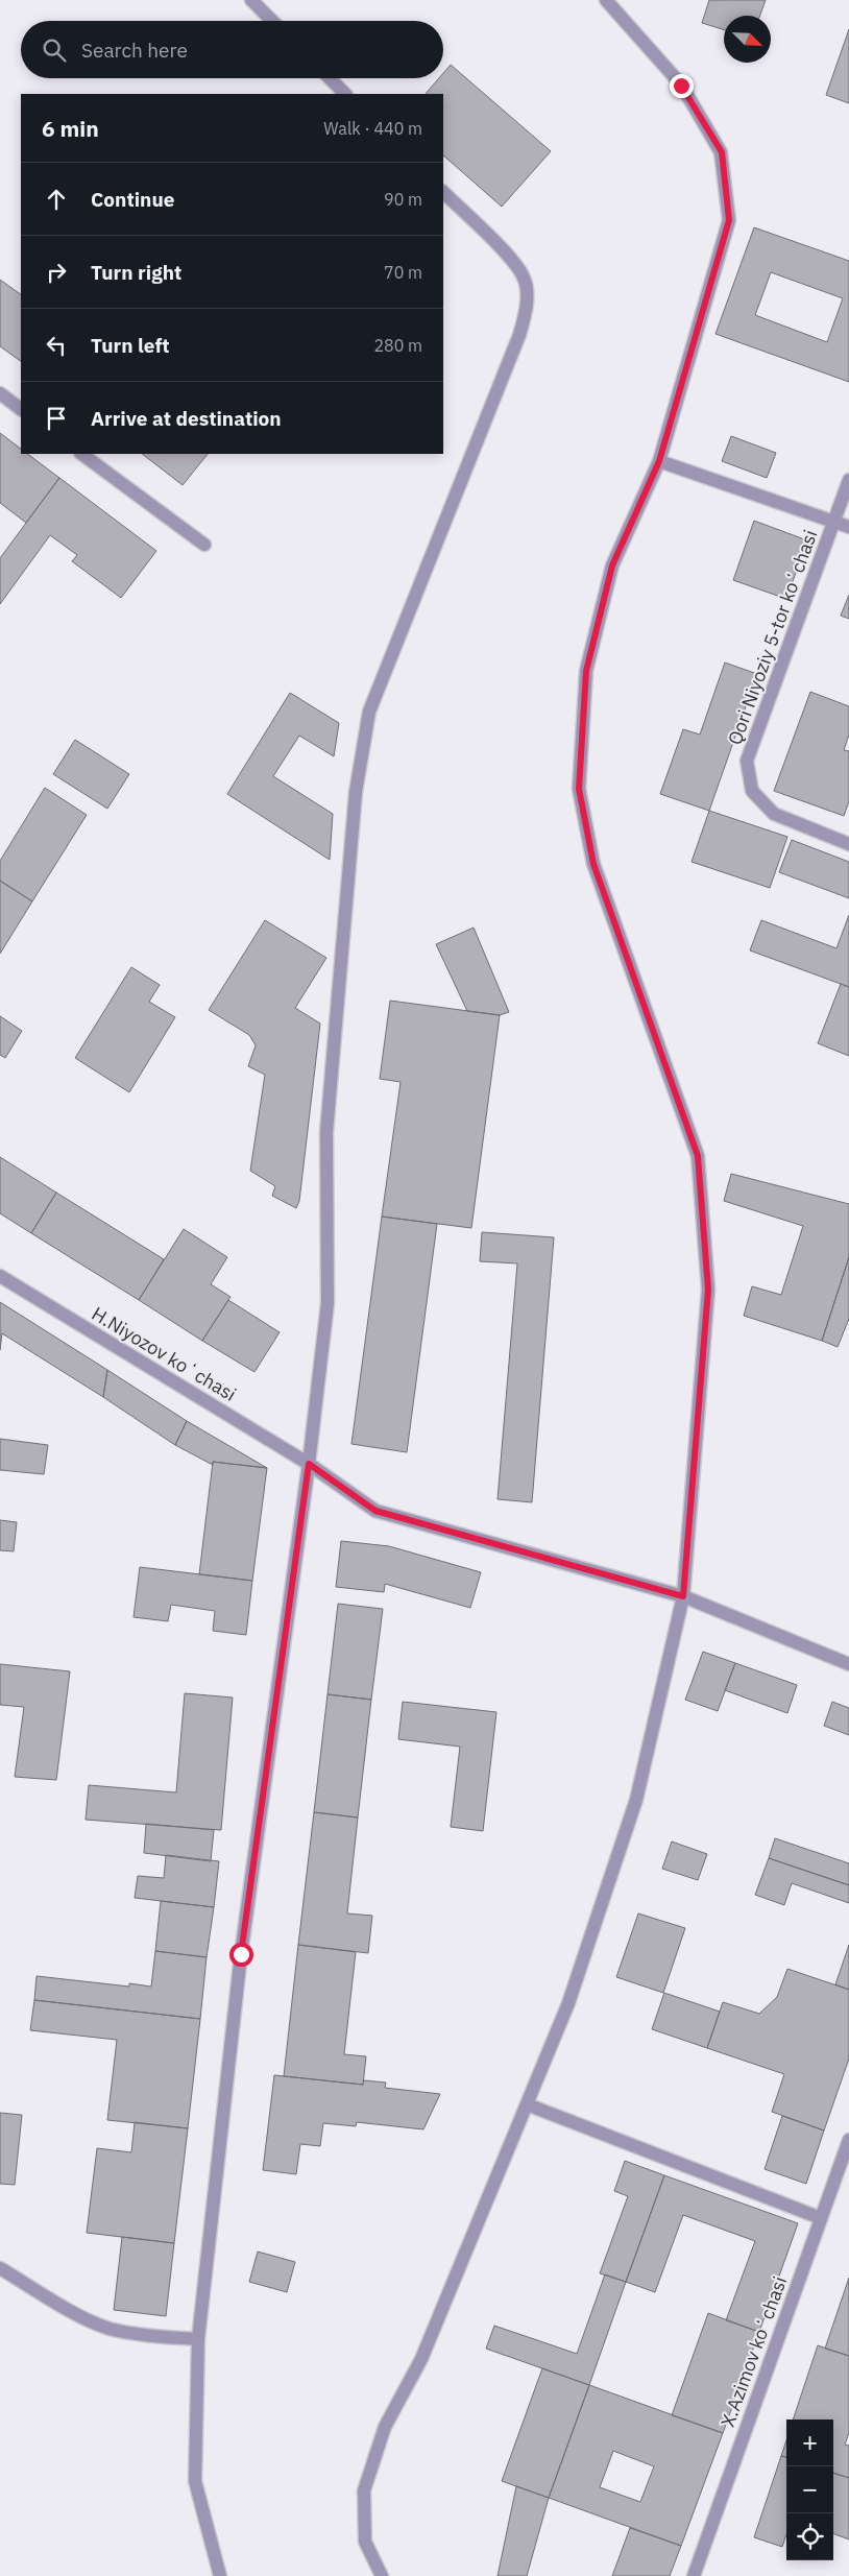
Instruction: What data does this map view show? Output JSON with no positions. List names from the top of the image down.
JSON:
{
  "streets": {
    "street": ["Qori Niyoziy 5-tor koʻchasi", "H.Niyozov koʻchasi", "X.Azimov koʻchasi"]
  },
  "north": "bottom right",
  "page": {
    "search": "Search here",
    "heading": ["6 min", "Walk · 440 m"],
    "list": [
      ["Continue", "90 m"],
      ["Turn right", "70 m"],
      ["Turn left", "280 m"],
      "Arrive at destination"
    ],
    "map_buttons": ["+", "−"]
  }
}
